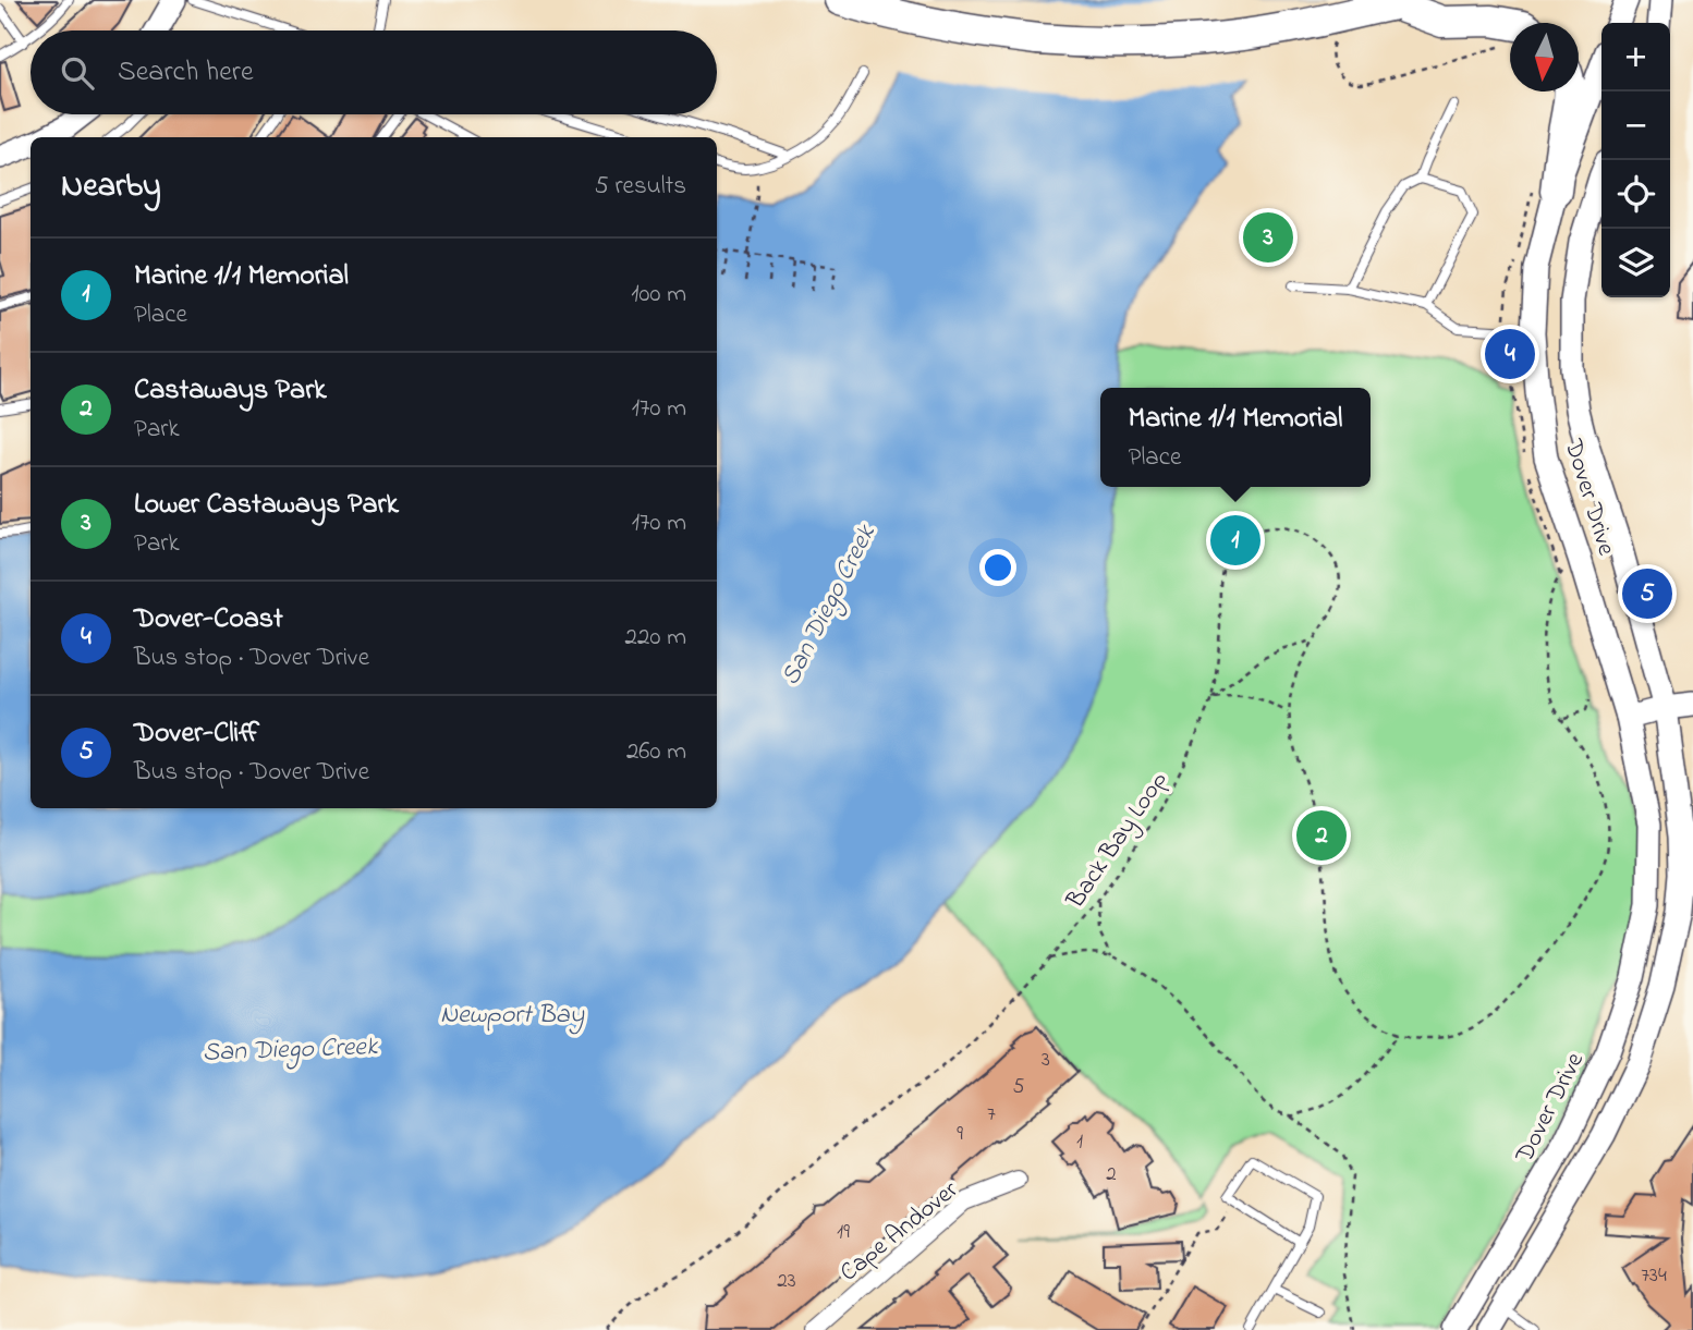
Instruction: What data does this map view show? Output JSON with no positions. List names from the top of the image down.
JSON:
{
  "streets": {
    "street": ["Dover Drive", "Cape Andover"],
    "path": ["Back Bay Loop"]
  },
  "crossings": [
    ["Dover Drive", "Back Bay Loop"]
  ],
  "water": ["San Diego Creek", "Newport Bay"],
  "house_numbers": [
    "3",
    "5",
    "7",
    "9",
    "1",
    "2",
    "19",
    "734",
    "23"
  ],
  "north": "bottom",
  "page": {
    "map_buttons": ["+", "−"],
    "search": "Search here",
    "heading": ["Nearby", "5 results"],
    "pins": [
      "3",
      "4",
      "1",
      "5",
      "2"
    ],
    "list": [
      {
        "mark": "1",
        "name": "Marine 1/1 Memorial",
        "note": "Place",
        "value": "100 m"
      },
      {
        "mark": "2",
        "name": "Castaways Park",
        "note": "Park",
        "value": "170 m"
      },
      {
        "mark": "3",
        "name": "Lower Castaways Park",
        "note": "Park",
        "value": "170 m"
      },
      {
        "mark": "4",
        "name": "Dover-Coast",
        "note": "Bus stop · Dover Drive",
        "value": "220 m"
      },
      {
        "mark": "5",
        "name": "Dover-Cliff",
        "note": "Bus stop · Dover Drive",
        "value": "260 m"
      }
    ],
    "popup": ["Marine 1/1 Memorial", "Place"]
  }
}
